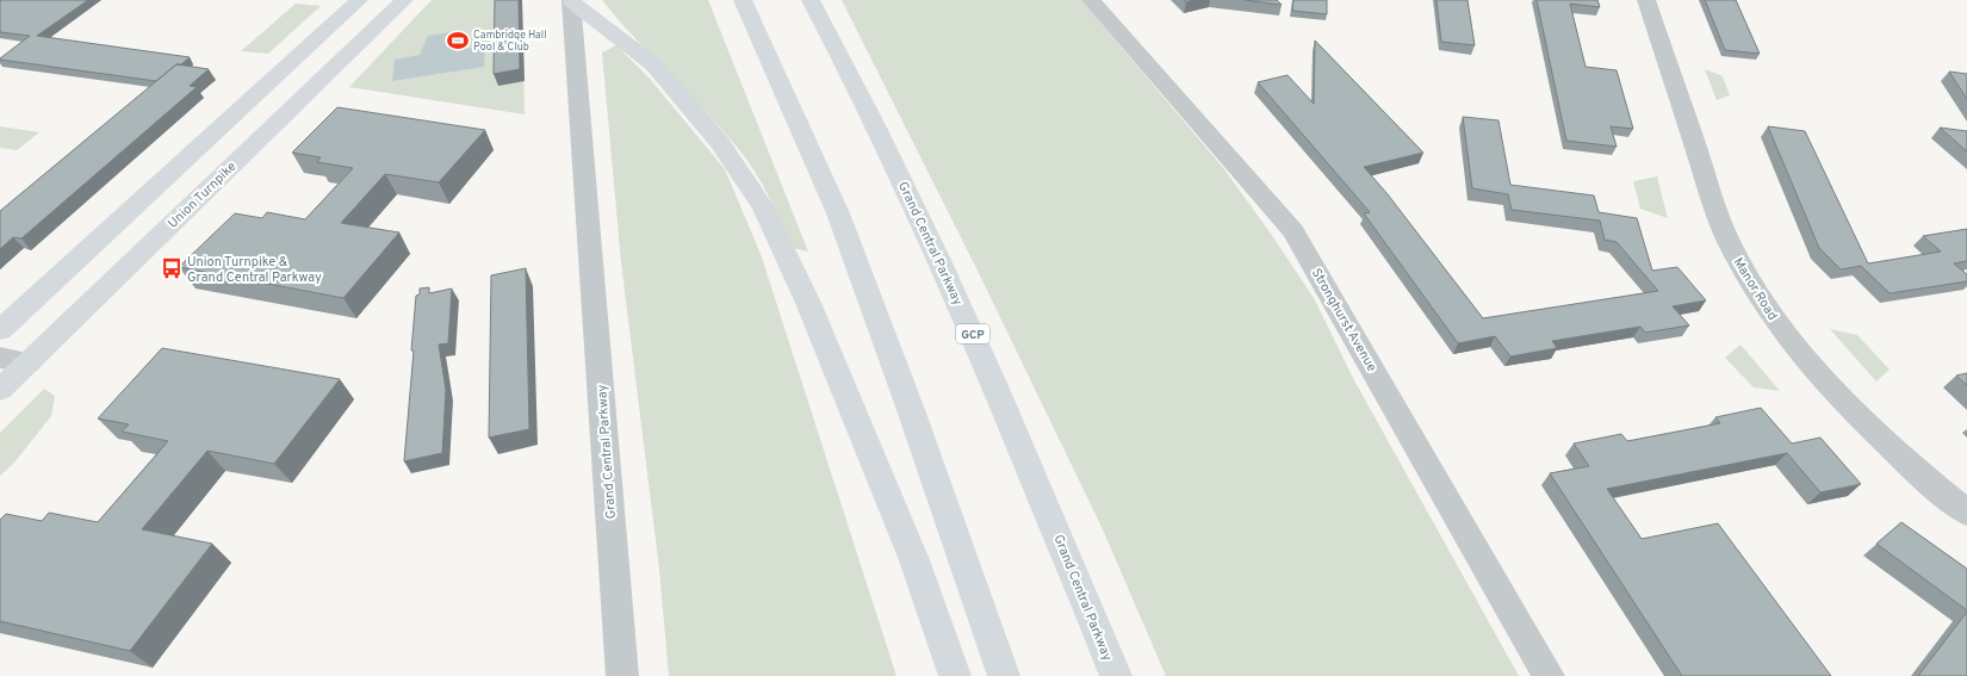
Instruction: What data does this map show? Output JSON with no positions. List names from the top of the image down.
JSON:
{
  "streets": {
    "main road": ["Union Turnpike", "Grand Central Parkway", "GCP"],
    "street": ["Manor Road", "Stronghurst Avenue"]
  },
  "places": {
    "sports": ["Cambridge Hall Pool & Club"],
    "bus stop": ["Union Turnpike & Grand Central Parkway"]
  }
}
